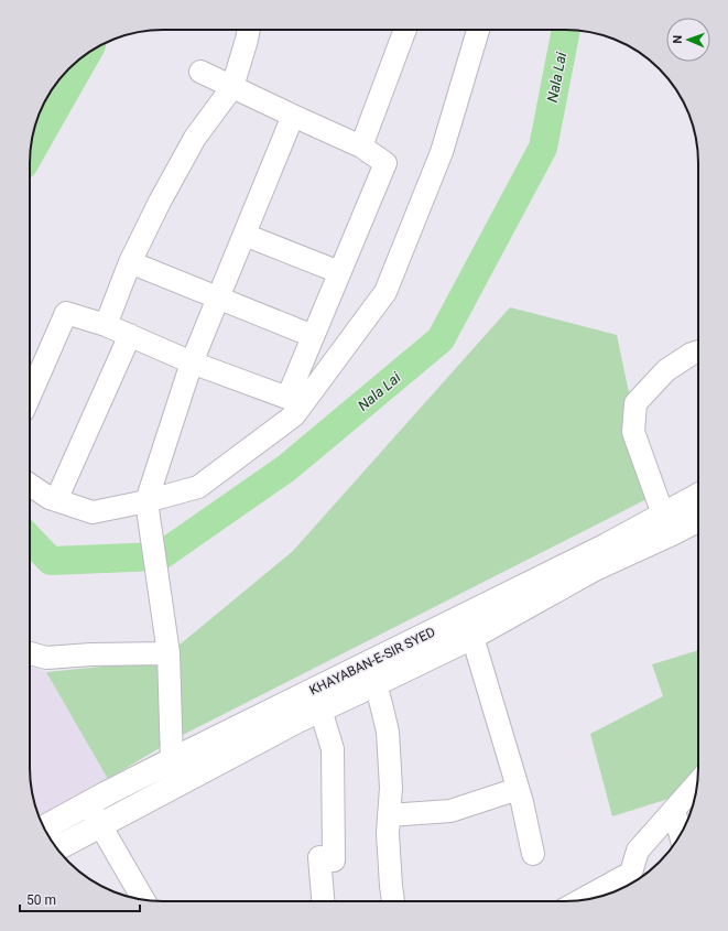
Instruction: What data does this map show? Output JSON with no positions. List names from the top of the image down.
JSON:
{
  "streets": {
    "main road": ["KHAYABAN-E-SIR SYED"]
  },
  "water": ["Nala Lai"],
  "scale_bar": "50 m",
  "north": "left"
}
